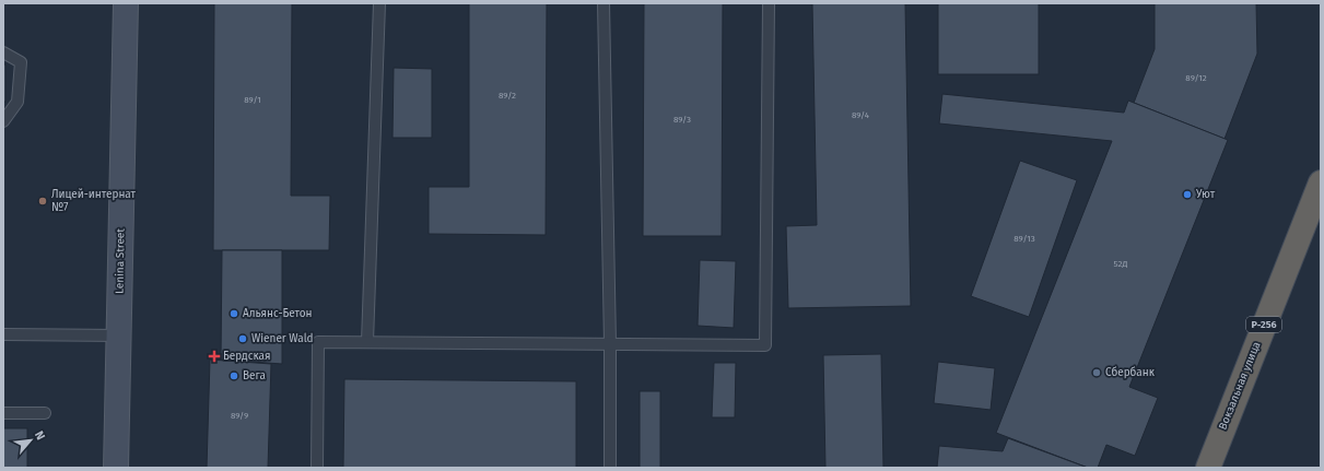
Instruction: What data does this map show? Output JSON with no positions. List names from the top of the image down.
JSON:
{
  "streets": {
    "highway": ["Р-256", "Вокзальная улица"],
    "main road": ["Lenina Street"]
  },
  "places": {
    "other": [
      "Уют",
      "Лицей-интернат №7",
      "Альянс-Бетон",
      "Wiener Wald",
      "Сбербанк",
      "Вега"
    ],
    "health": ["Бердская"]
  },
  "house_numbers": [
    "89/12",
    "89/2",
    "89/1",
    "89/4",
    "89/3",
    "89/13",
    "52Д",
    "89/9"
  ],
  "north": "top right"
}
